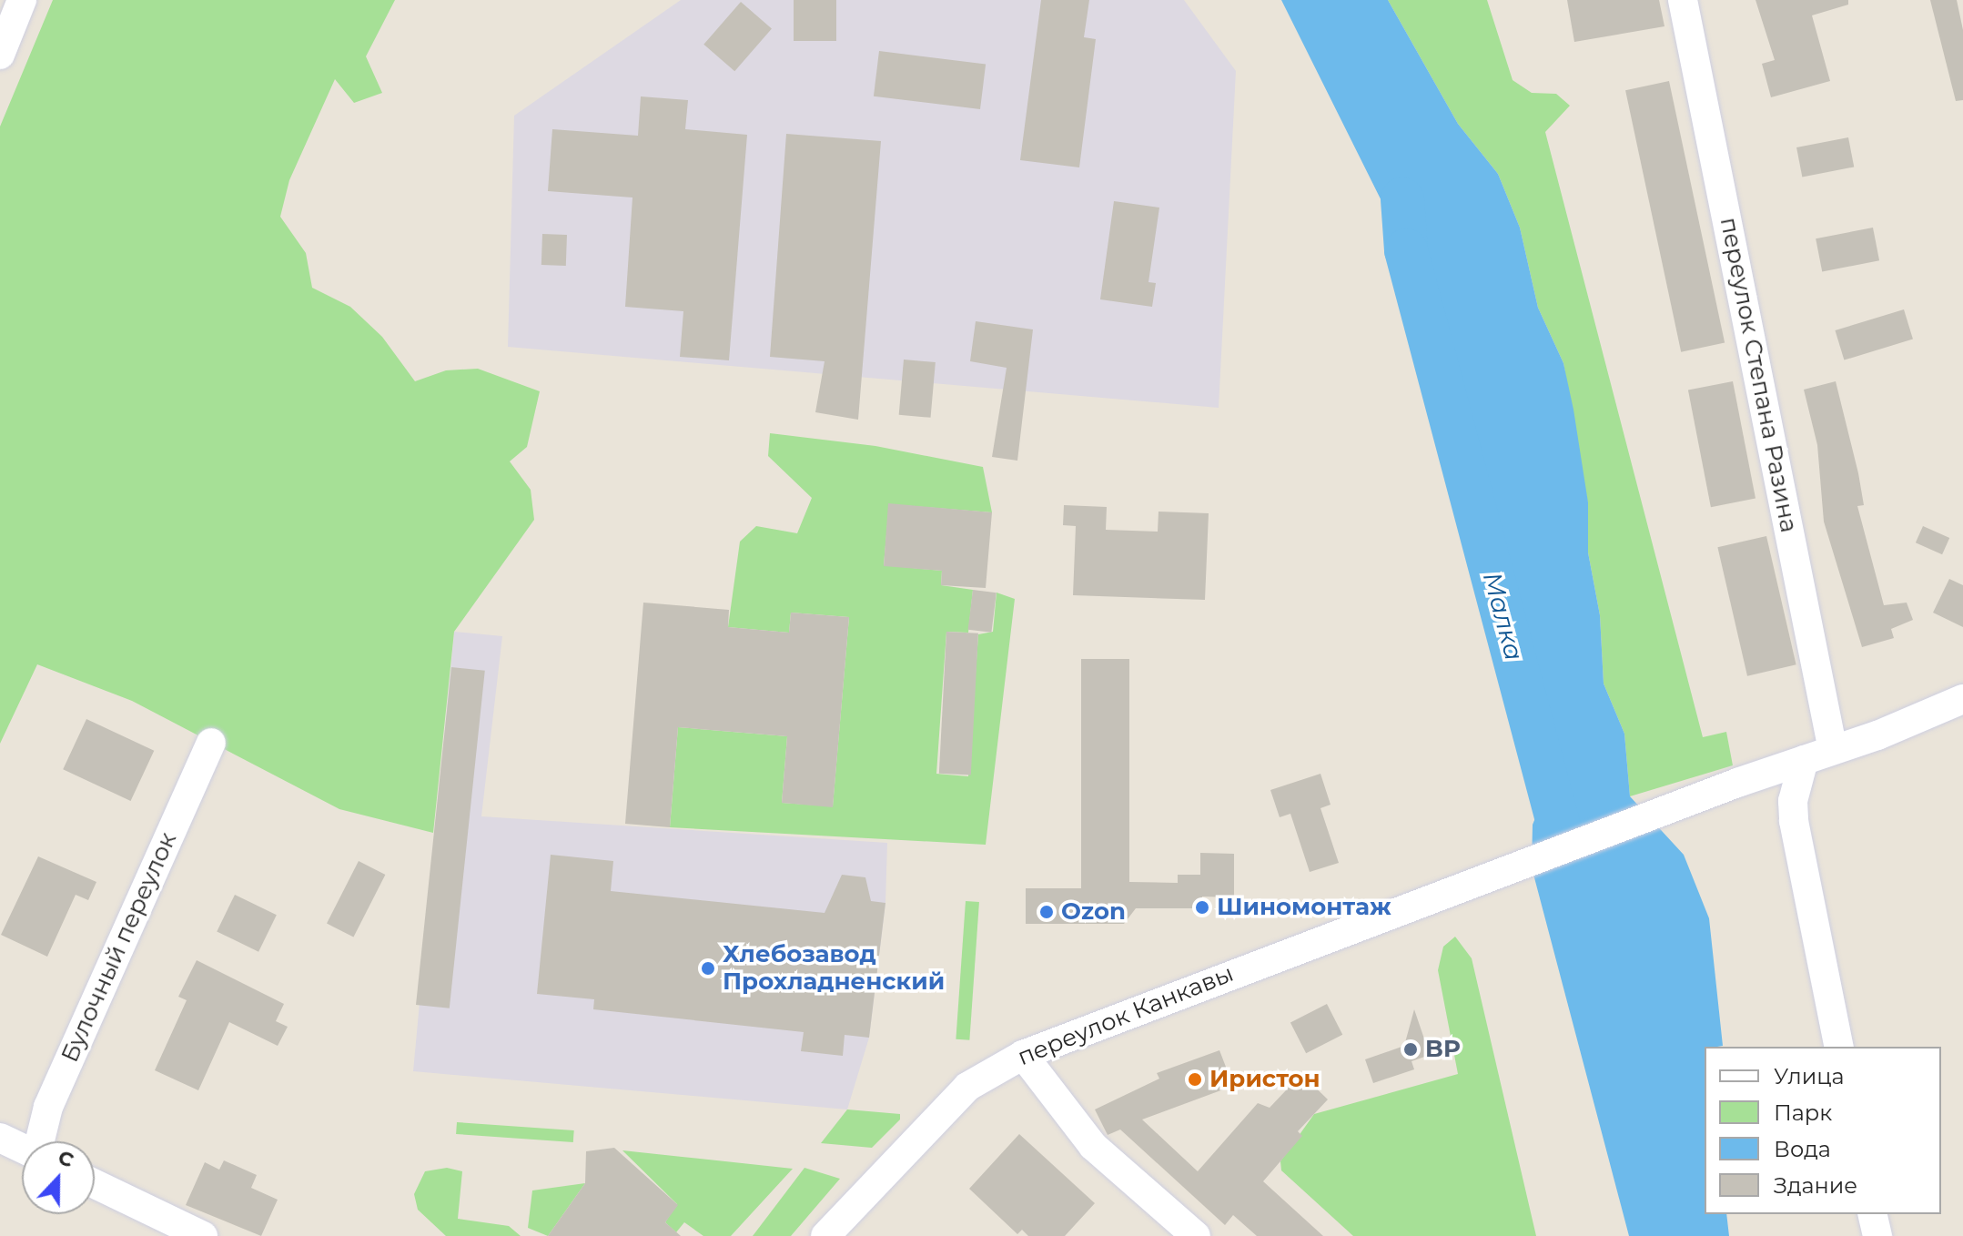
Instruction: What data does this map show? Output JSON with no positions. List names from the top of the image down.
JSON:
{
  "streets": {
    "street": ["переулок Степана Разина", "Булочный переулок", "переулок Канкавы"]
  },
  "crossings": [
    ["переулок Степана Разина", "переулок Канкавы"]
  ],
  "water": ["Малка"],
  "places": [
    "Шиномонтаж",
    "Ozon",
    "Хлебозавод Прохладненский",
    "BP",
    "Иристон"
  ],
  "legend": [
    "Улица",
    "Парк",
    "Вода",
    "Здание"
  ],
  "north": "top"
}
